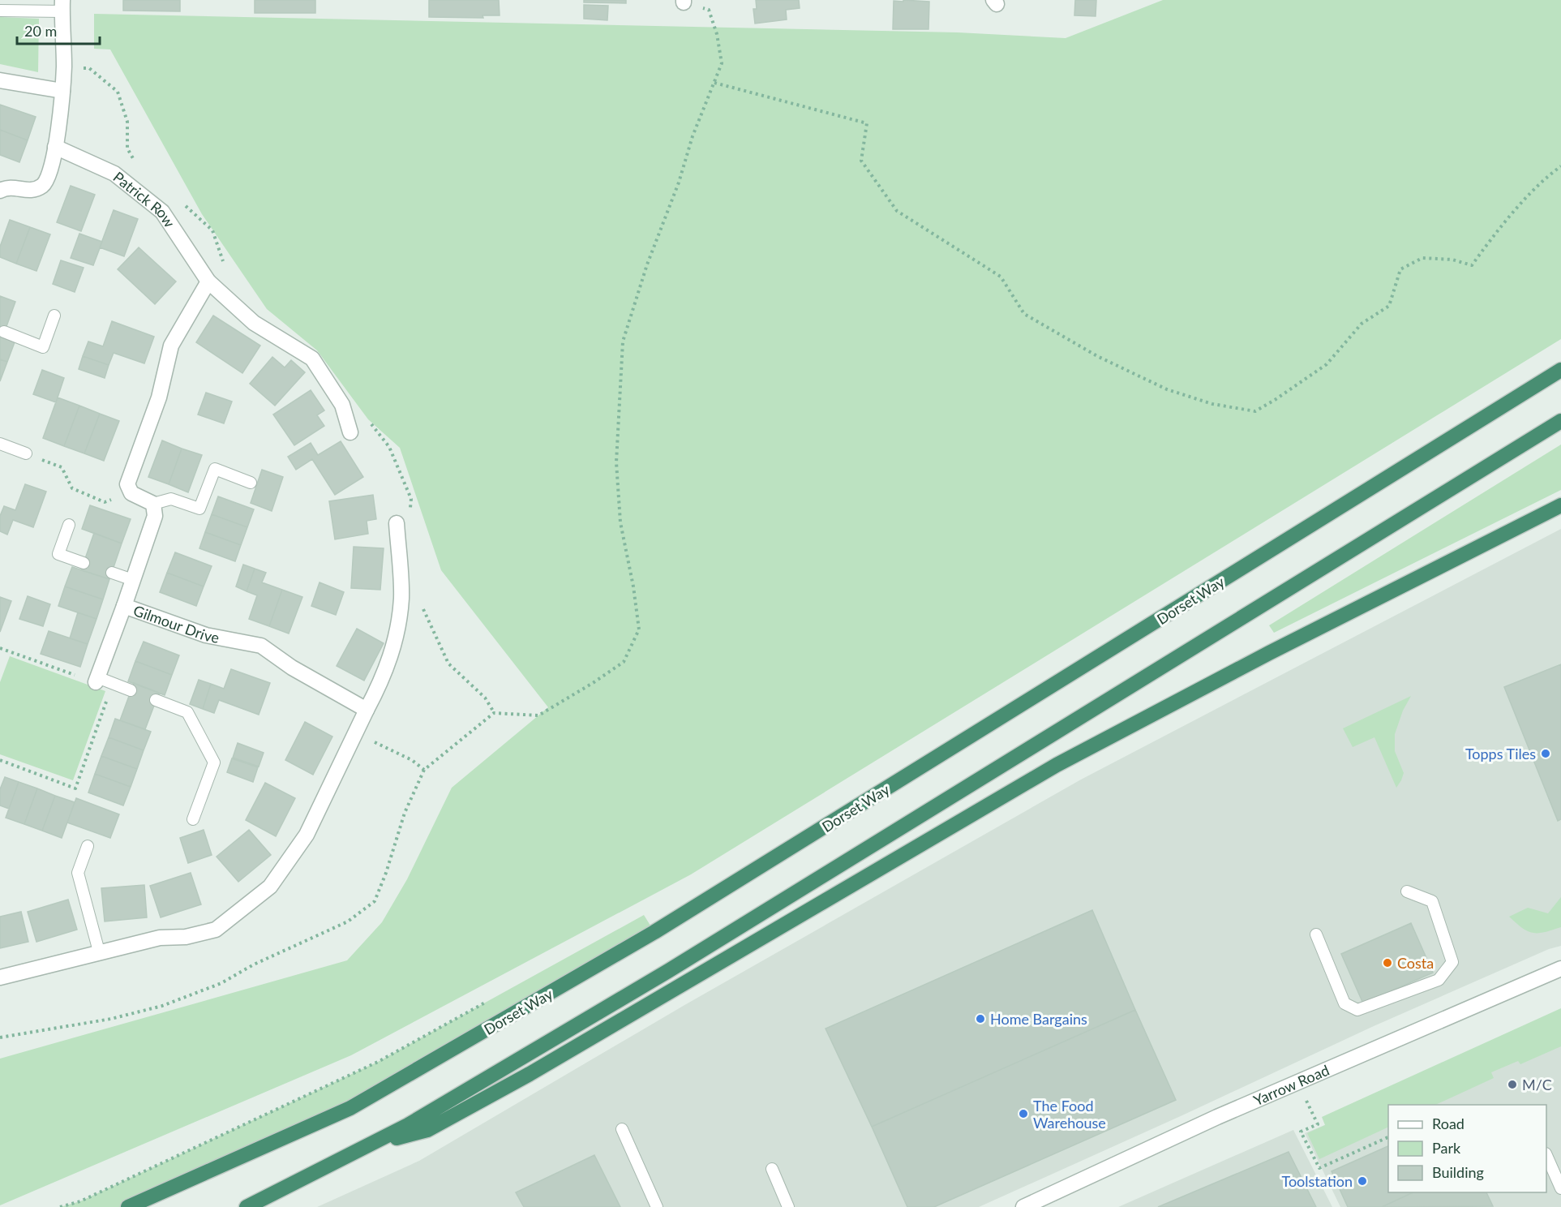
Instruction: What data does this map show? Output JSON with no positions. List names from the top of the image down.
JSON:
{
  "streets": {
    "highway": ["Dorset Way"],
    "street": ["Patrick Row", "Gilmour Drive", "Yarrow Road"]
  },
  "places": [
    "Topps Tiles",
    "Costa",
    "Home Bargains",
    "M/C",
    "The Food Warehouse",
    "Toolstation"
  ],
  "legend": ["Road", "Park", "Building"],
  "scale_bar": "20 m"
}
